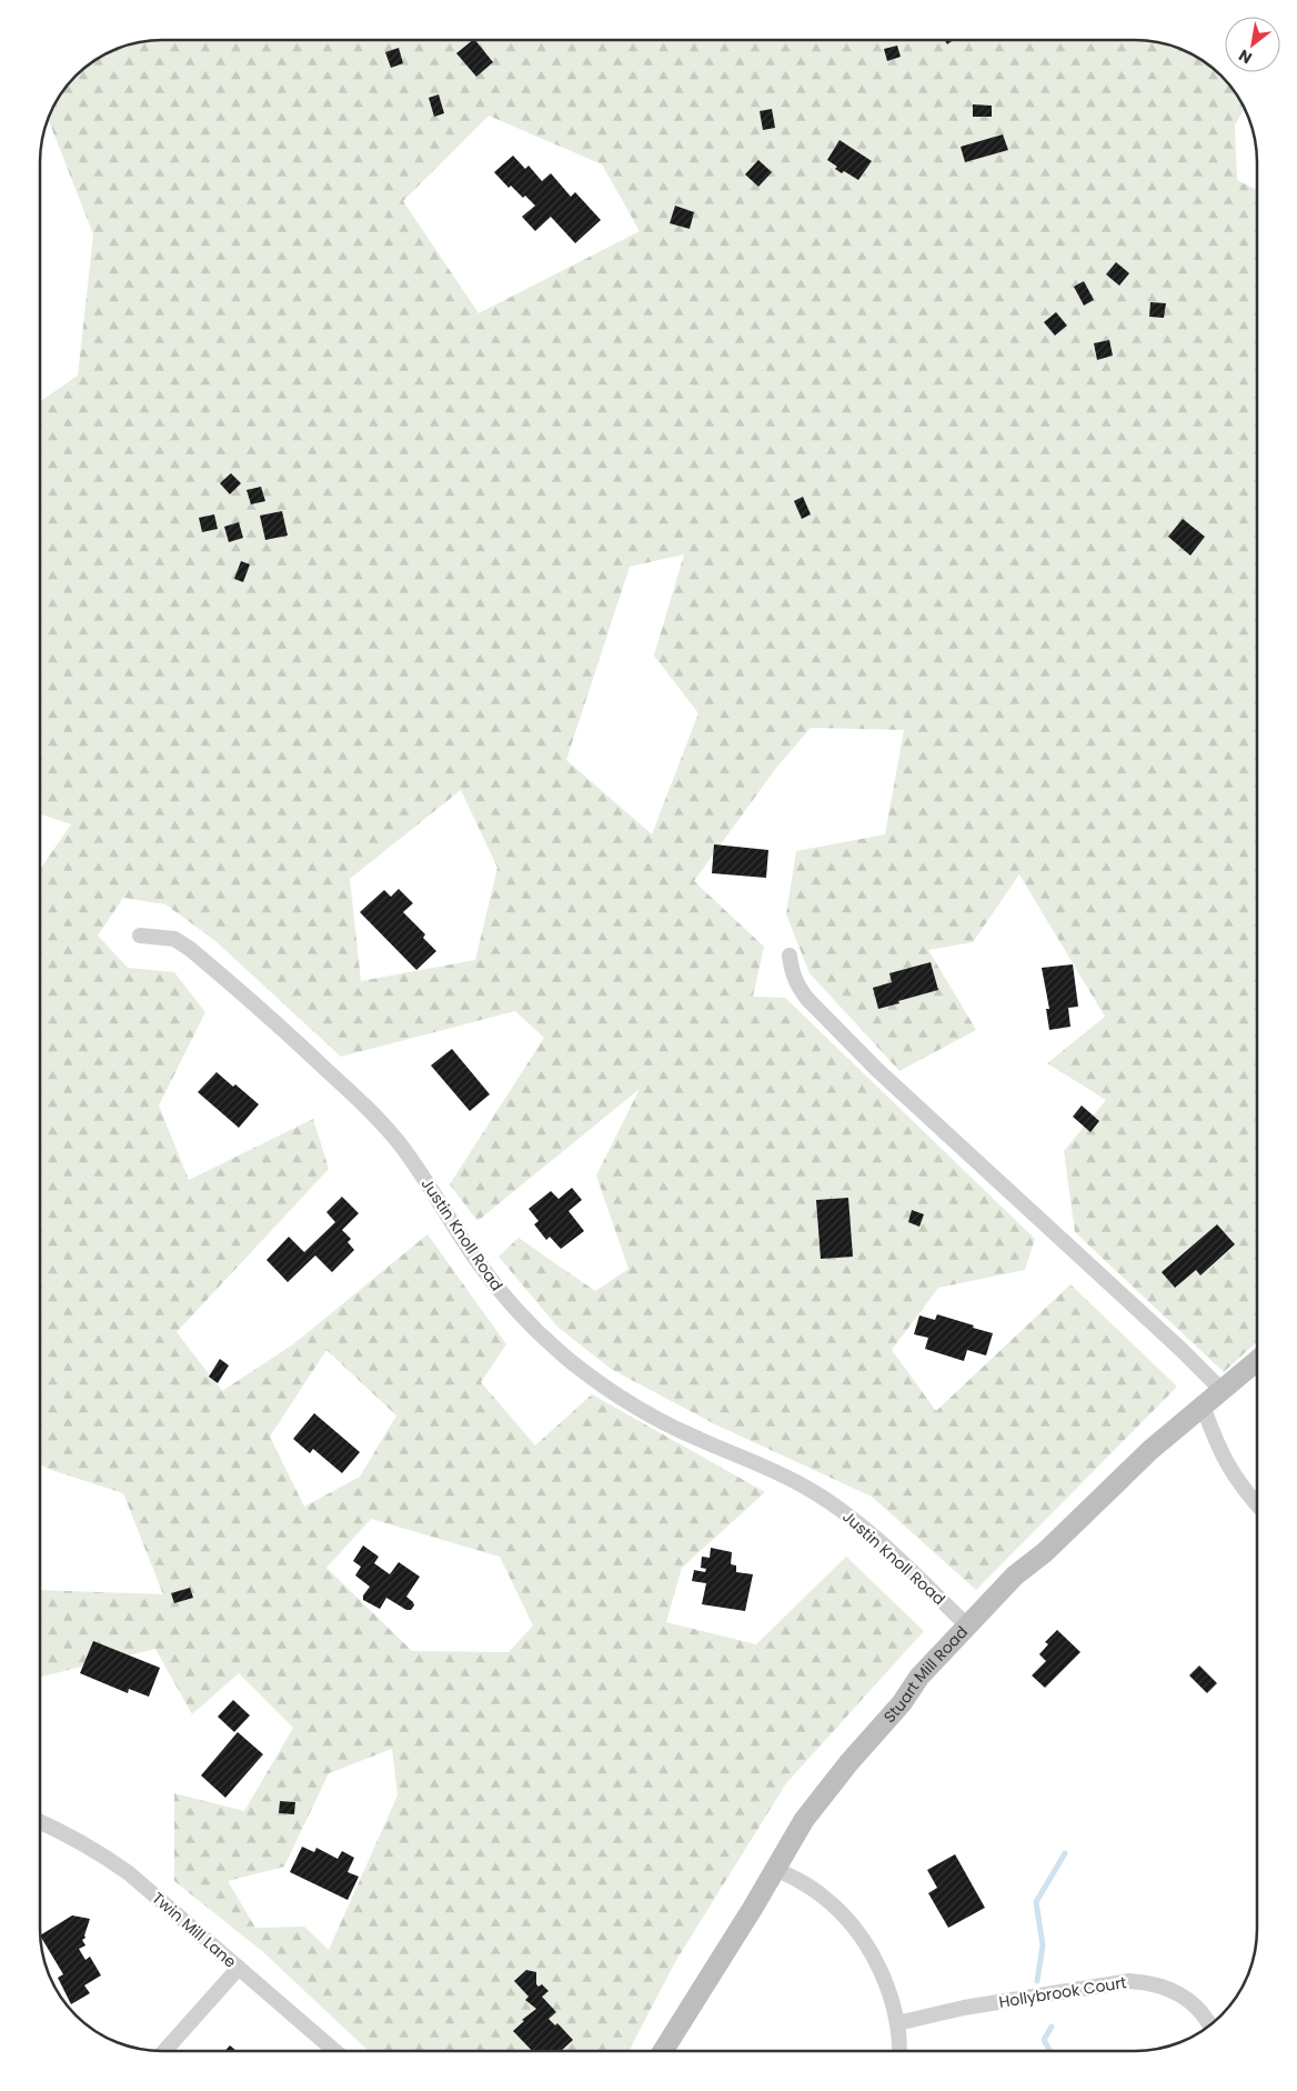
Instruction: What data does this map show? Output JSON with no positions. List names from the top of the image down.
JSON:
{
  "streets": {
    "main road": ["Stuart Mill Road"],
    "street": ["Justin Knoll Road", "Twin Mill Lane", "Hollybrook Court"]
  },
  "crossings": [
    ["Justin Knoll Road", "Stuart Mill Road"]
  ],
  "north": "bottom left"
}
